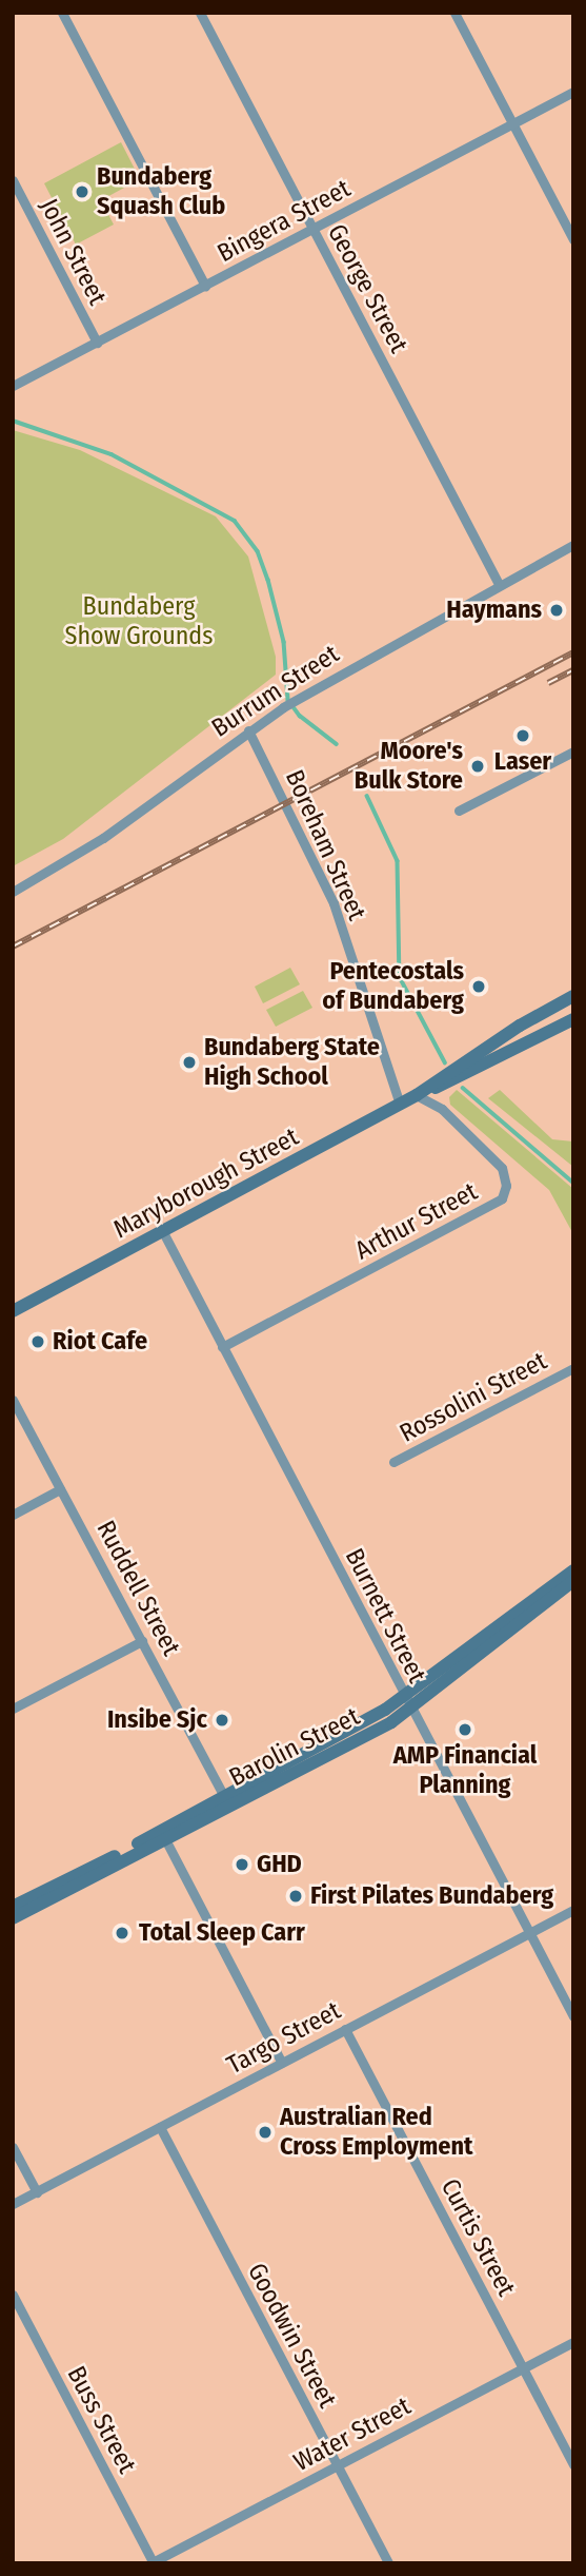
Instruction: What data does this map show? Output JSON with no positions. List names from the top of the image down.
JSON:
{
  "streets": {
    "main road": ["Maryborough Street", "Barolin Street"],
    "street": [
      "Bingera Street",
      "John Street",
      "George Street",
      "Burrum Street",
      "Boreham Street",
      "Arthur Street",
      "Rossolini Street",
      "Ruddell Street",
      "Burnett Street",
      "Targo Street",
      "Curtis Street",
      "Goodwin Street",
      "Buss Street",
      "Water Street"
    ]
  },
  "crossings": [
    ["Bingera Street", "John Street"],
    ["Bingera Street", "George Street"],
    ["George Street", "Burrum Street"],
    ["Burrum Street", "Boreham Street"],
    ["Boreham Street", "Maryborough Street"],
    ["Maryborough Street", "Arthur Street"],
    ["Maryborough Street", "Burnett Street"],
    ["Arthur Street", "Burnett Street"],
    ["Ruddell Street", "Barolin Street"],
    ["Burnett Street", "Barolin Street"],
    ["Burnett Street", "Targo Street"],
    ["Targo Street", "Curtis Street"],
    ["Targo Street", "Goodwin Street"],
    ["Curtis Street", "Water Street"],
    ["Goodwin Street", "Water Street"],
    ["Buss Street", "Water Street"]
  ],
  "parks": ["Bundaberg Show Grounds"],
  "places": [
    "Bundaberg Squash Club",
    "Haymans",
    "Laser",
    "Moore's Bulk Store",
    "Pentecostals of Bundaberg",
    "Bundaberg State High School",
    "Riot Cafe",
    "Insibe Sjc",
    "AMP Financial Planning",
    "GHD",
    "First Pilates Bundaberg",
    "Total Sleep Carr",
    "Australian Red Cross Employment"
  ]
}
